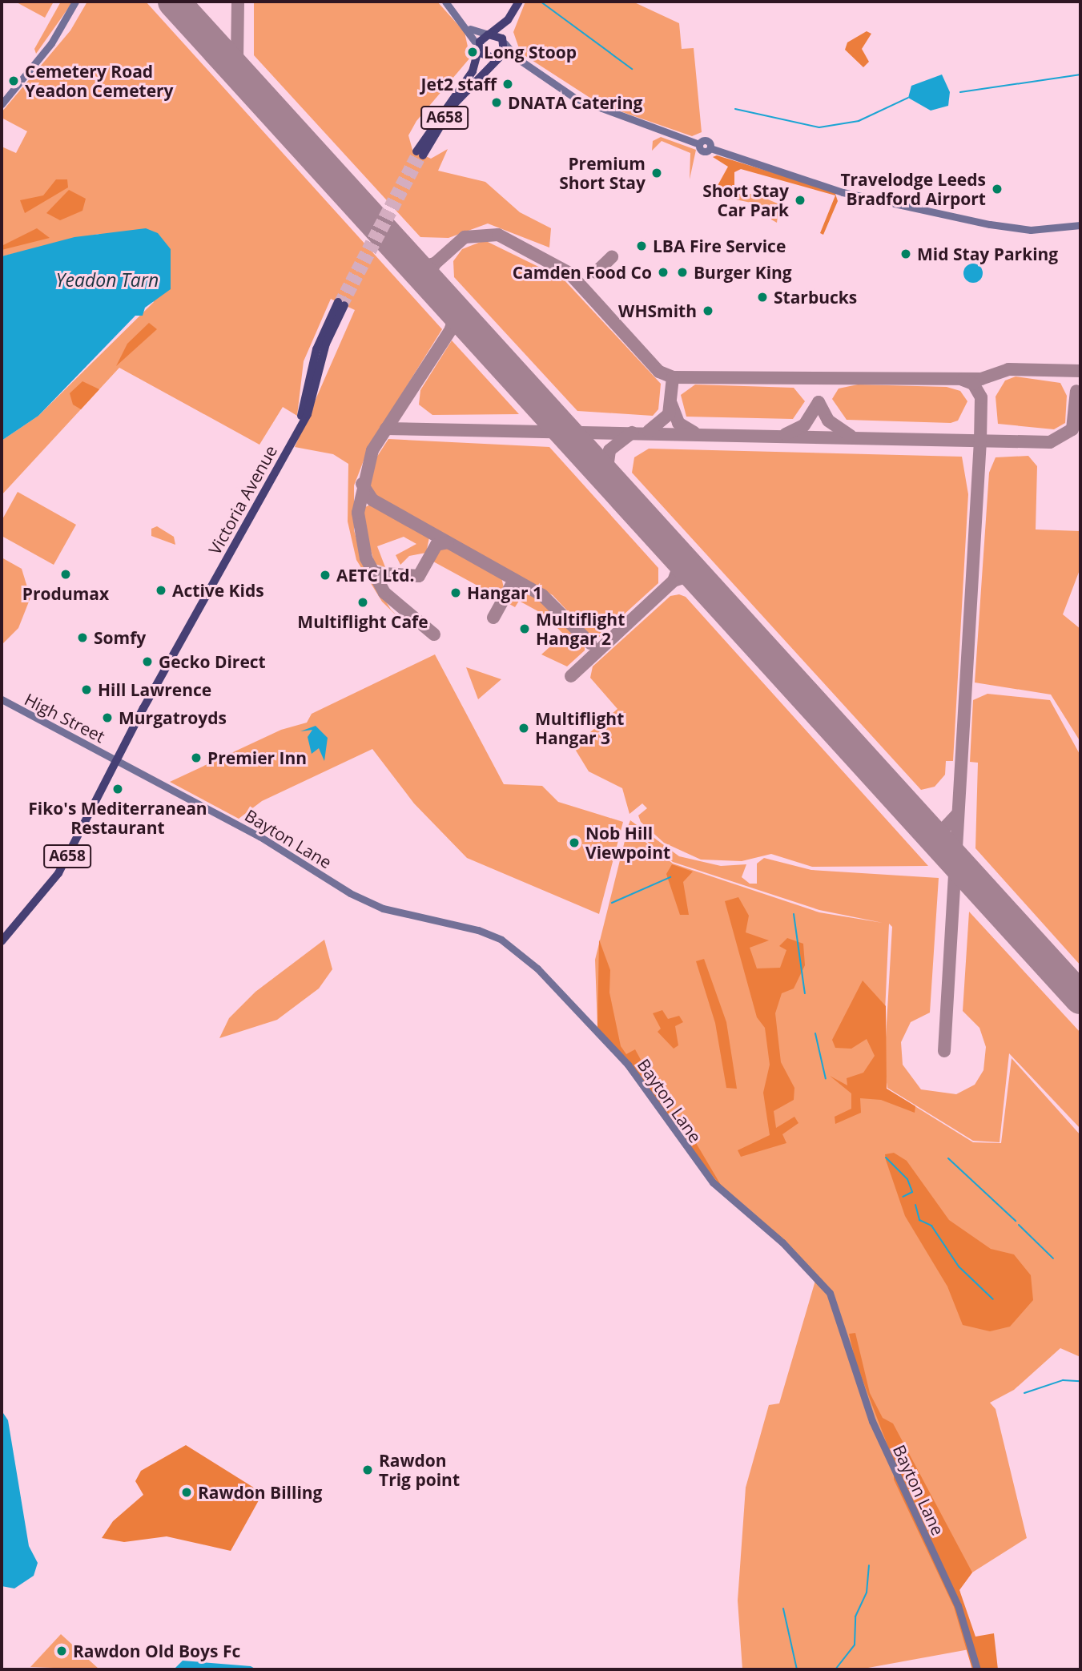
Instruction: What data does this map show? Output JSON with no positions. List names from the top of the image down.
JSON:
{
  "streets": {
    "highway": ["A658", "Victoria Avenue"],
    "street": ["High Street", "Bayton Lane"]
  },
  "crossings": [
    ["A658", "Victoria Avenue"],
    ["A658", "High Street"],
    ["A658", "Bayton Lane"],
    ["Victoria Avenue", "High Street"],
    ["Victoria Avenue", "Bayton Lane"],
    ["High Street", "Bayton Lane"]
  ],
  "water": ["Yeadon Tarn"],
  "places": [
    "Long Stoop",
    "Cemetery Road Yeadon Cemetery",
    "Jet2 staff",
    "DNATA Catering",
    "Premium Short Stay",
    "Travelodge Leeds Bradford Airport",
    "Short Stay Car Park",
    "LBA Fire Service",
    "Mid Stay Parking",
    "Camden Food Co",
    "Burger King",
    "Starbucks",
    "WHSmith",
    "Produmax",
    "AETC Ltd.",
    "Active Kids",
    "Hangar 1",
    "Multiflight Cafe",
    "Multiflight Hangar 2",
    "Somfy",
    "Gecko Direct",
    "Hill Lawrence",
    "Murgatroyds",
    "Multiflight Hangar 3",
    "Premier Inn",
    "Fiko's Mediterranean Restaurant",
    "Nob Hill Viewpoint",
    "Rawdon Trig point",
    "Rawdon Billing",
    "Rawdon Old Boys Fc"
  ]
}
